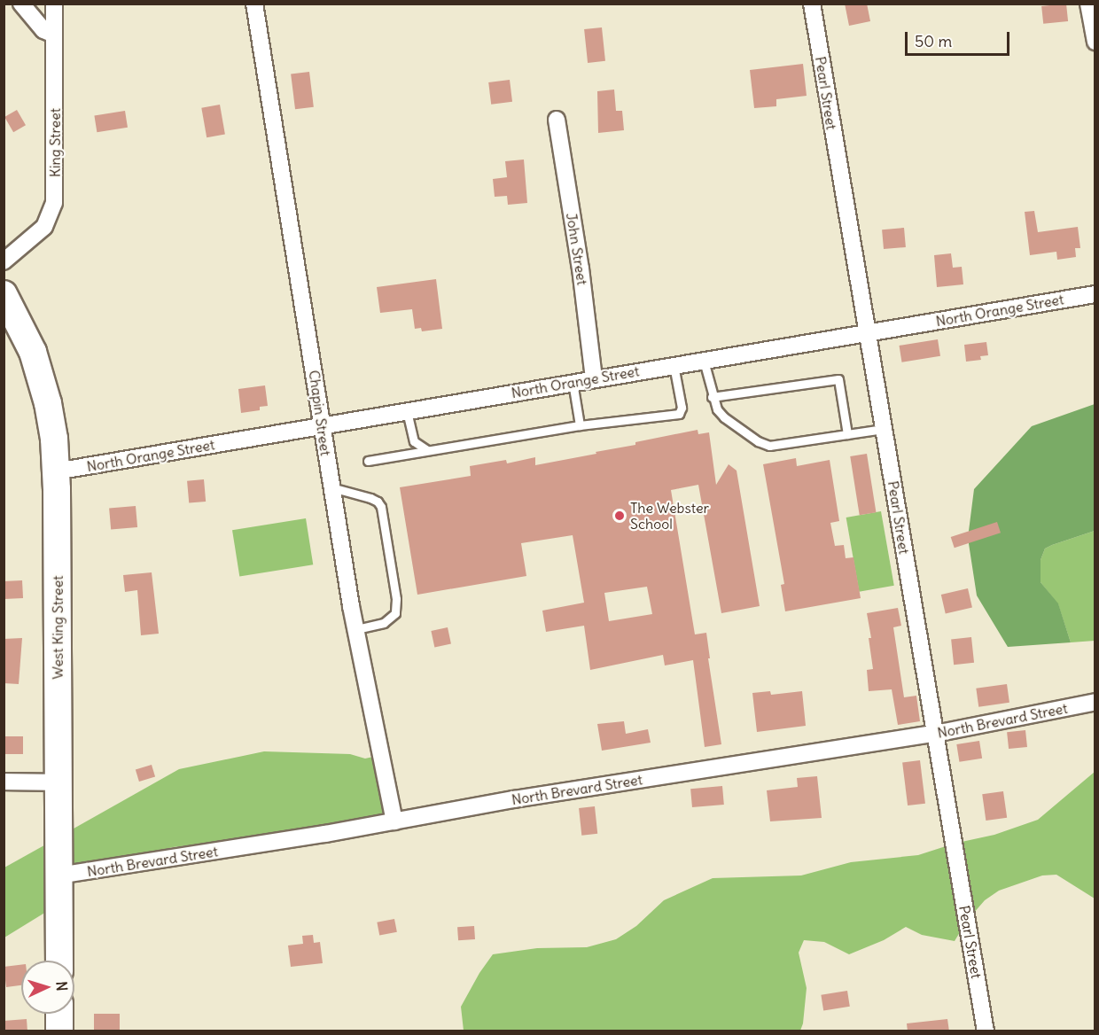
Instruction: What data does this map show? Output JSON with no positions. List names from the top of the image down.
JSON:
{
  "streets": {
    "main road": ["West King Street"],
    "street": [
      "Pearl Street",
      "King Street",
      "John Street",
      "North Orange Street",
      "Chapin Street",
      "North Brevard Street"
    ]
  },
  "crossings": [
    ["Pearl Street", "North Orange Street"],
    ["Pearl Street", "North Brevard Street"],
    ["John Street", "North Orange Street"],
    ["North Orange Street", "Chapin Street"],
    ["North Orange Street", "West King Street"],
    ["Chapin Street", "North Brevard Street"],
    ["West King Street", "North Brevard Street"]
  ],
  "places": ["The Webster School"],
  "scale_bar": "50 m",
  "north": "right"
}
